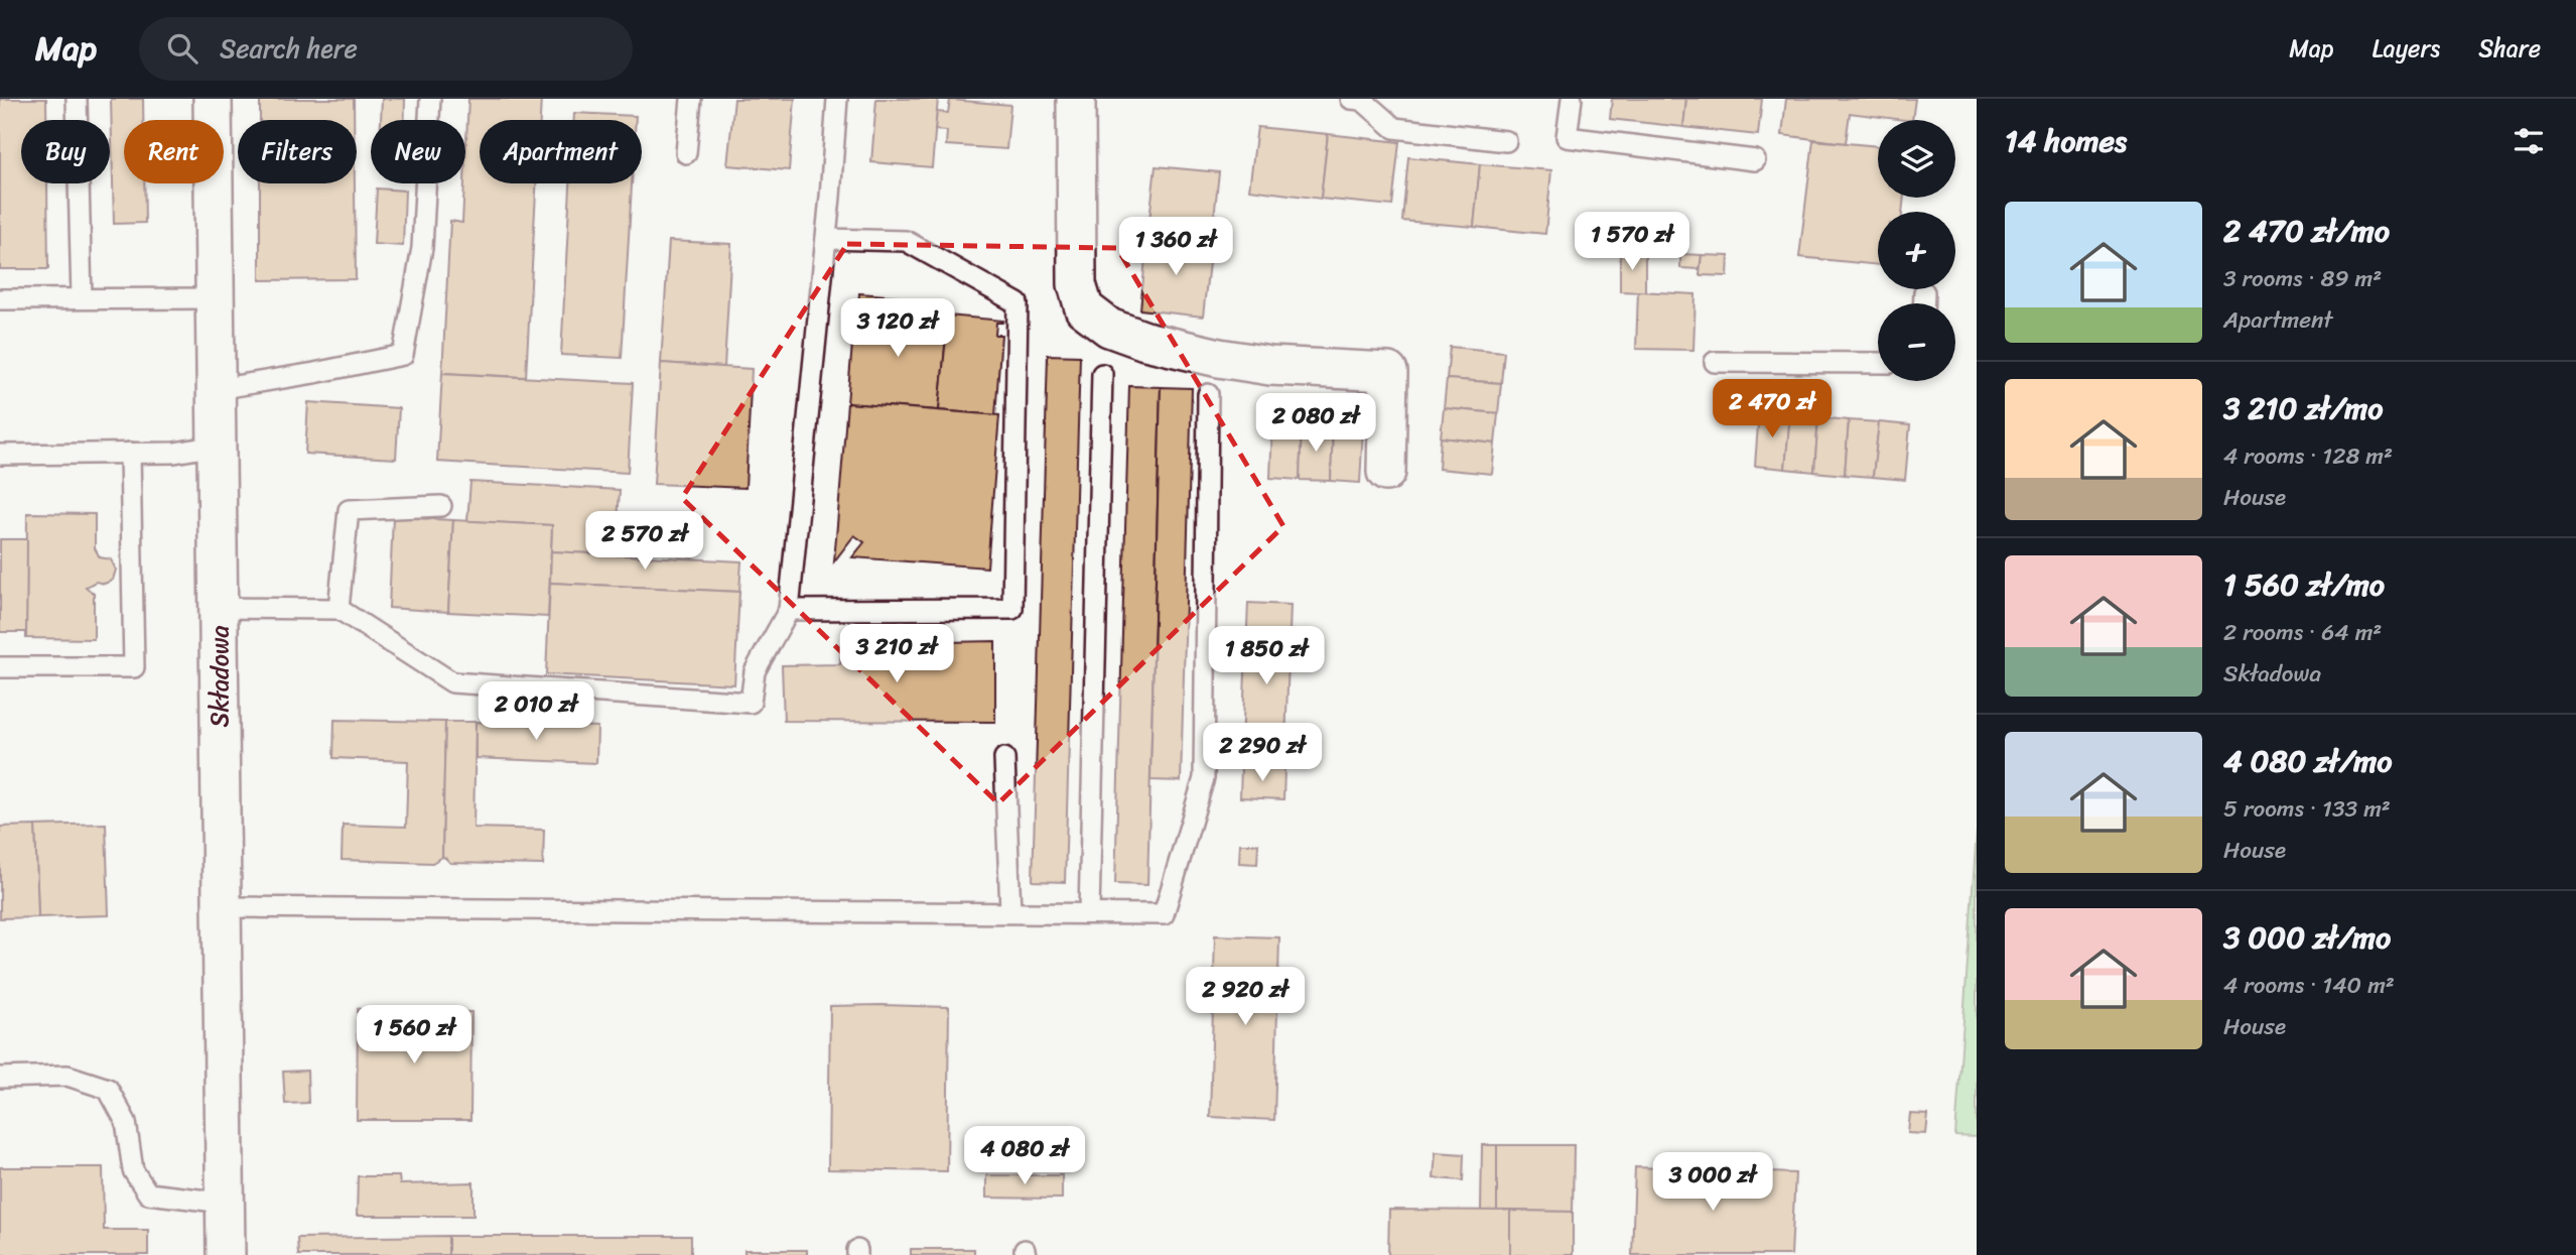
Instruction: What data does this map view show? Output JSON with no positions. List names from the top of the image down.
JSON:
{
  "streets": {
    "street": ["Składowa"]
  },
  "page": {
    "header": "Map",
    "search": "Search here",
    "nav": ["Map", "Layers", "Share"],
    "heading": "14 homes",
    "map_buttons": ["+", "−"],
    "chip": [
      "Buy",
      "Rent",
      "Filters",
      "New",
      "Apartment"
    ],
    "list": [
      {
        "name": "2 470 zł/mo",
        "note": "3 rooms · 89 m² · Apartment"
      },
      {
        "name": "3 210 zł/mo",
        "note": "4 rooms · 128 m² · House"
      },
      {
        "name": "1 560 zł/mo",
        "note": "2 rooms · 64 m² · Składowa"
      },
      {
        "name": "4 080 zł/mo",
        "note": "5 rooms · 133 m² · House"
      },
      {
        "name": "3 000 zł/mo",
        "note": "4 rooms · 140 m² · House"
      }
    ],
    "price": [
      "1 570 zł",
      "1 360 zł",
      "3 120 zł",
      "2 470 zł",
      "2 080 zł",
      "2 570 zł",
      "3 210 zł",
      "1 850 zł",
      "2 010 zł",
      "2 290 zł",
      "2 920 zł",
      "1 560 zł",
      "4 080 zł",
      "3 000 zł"
    ]
  }
}
